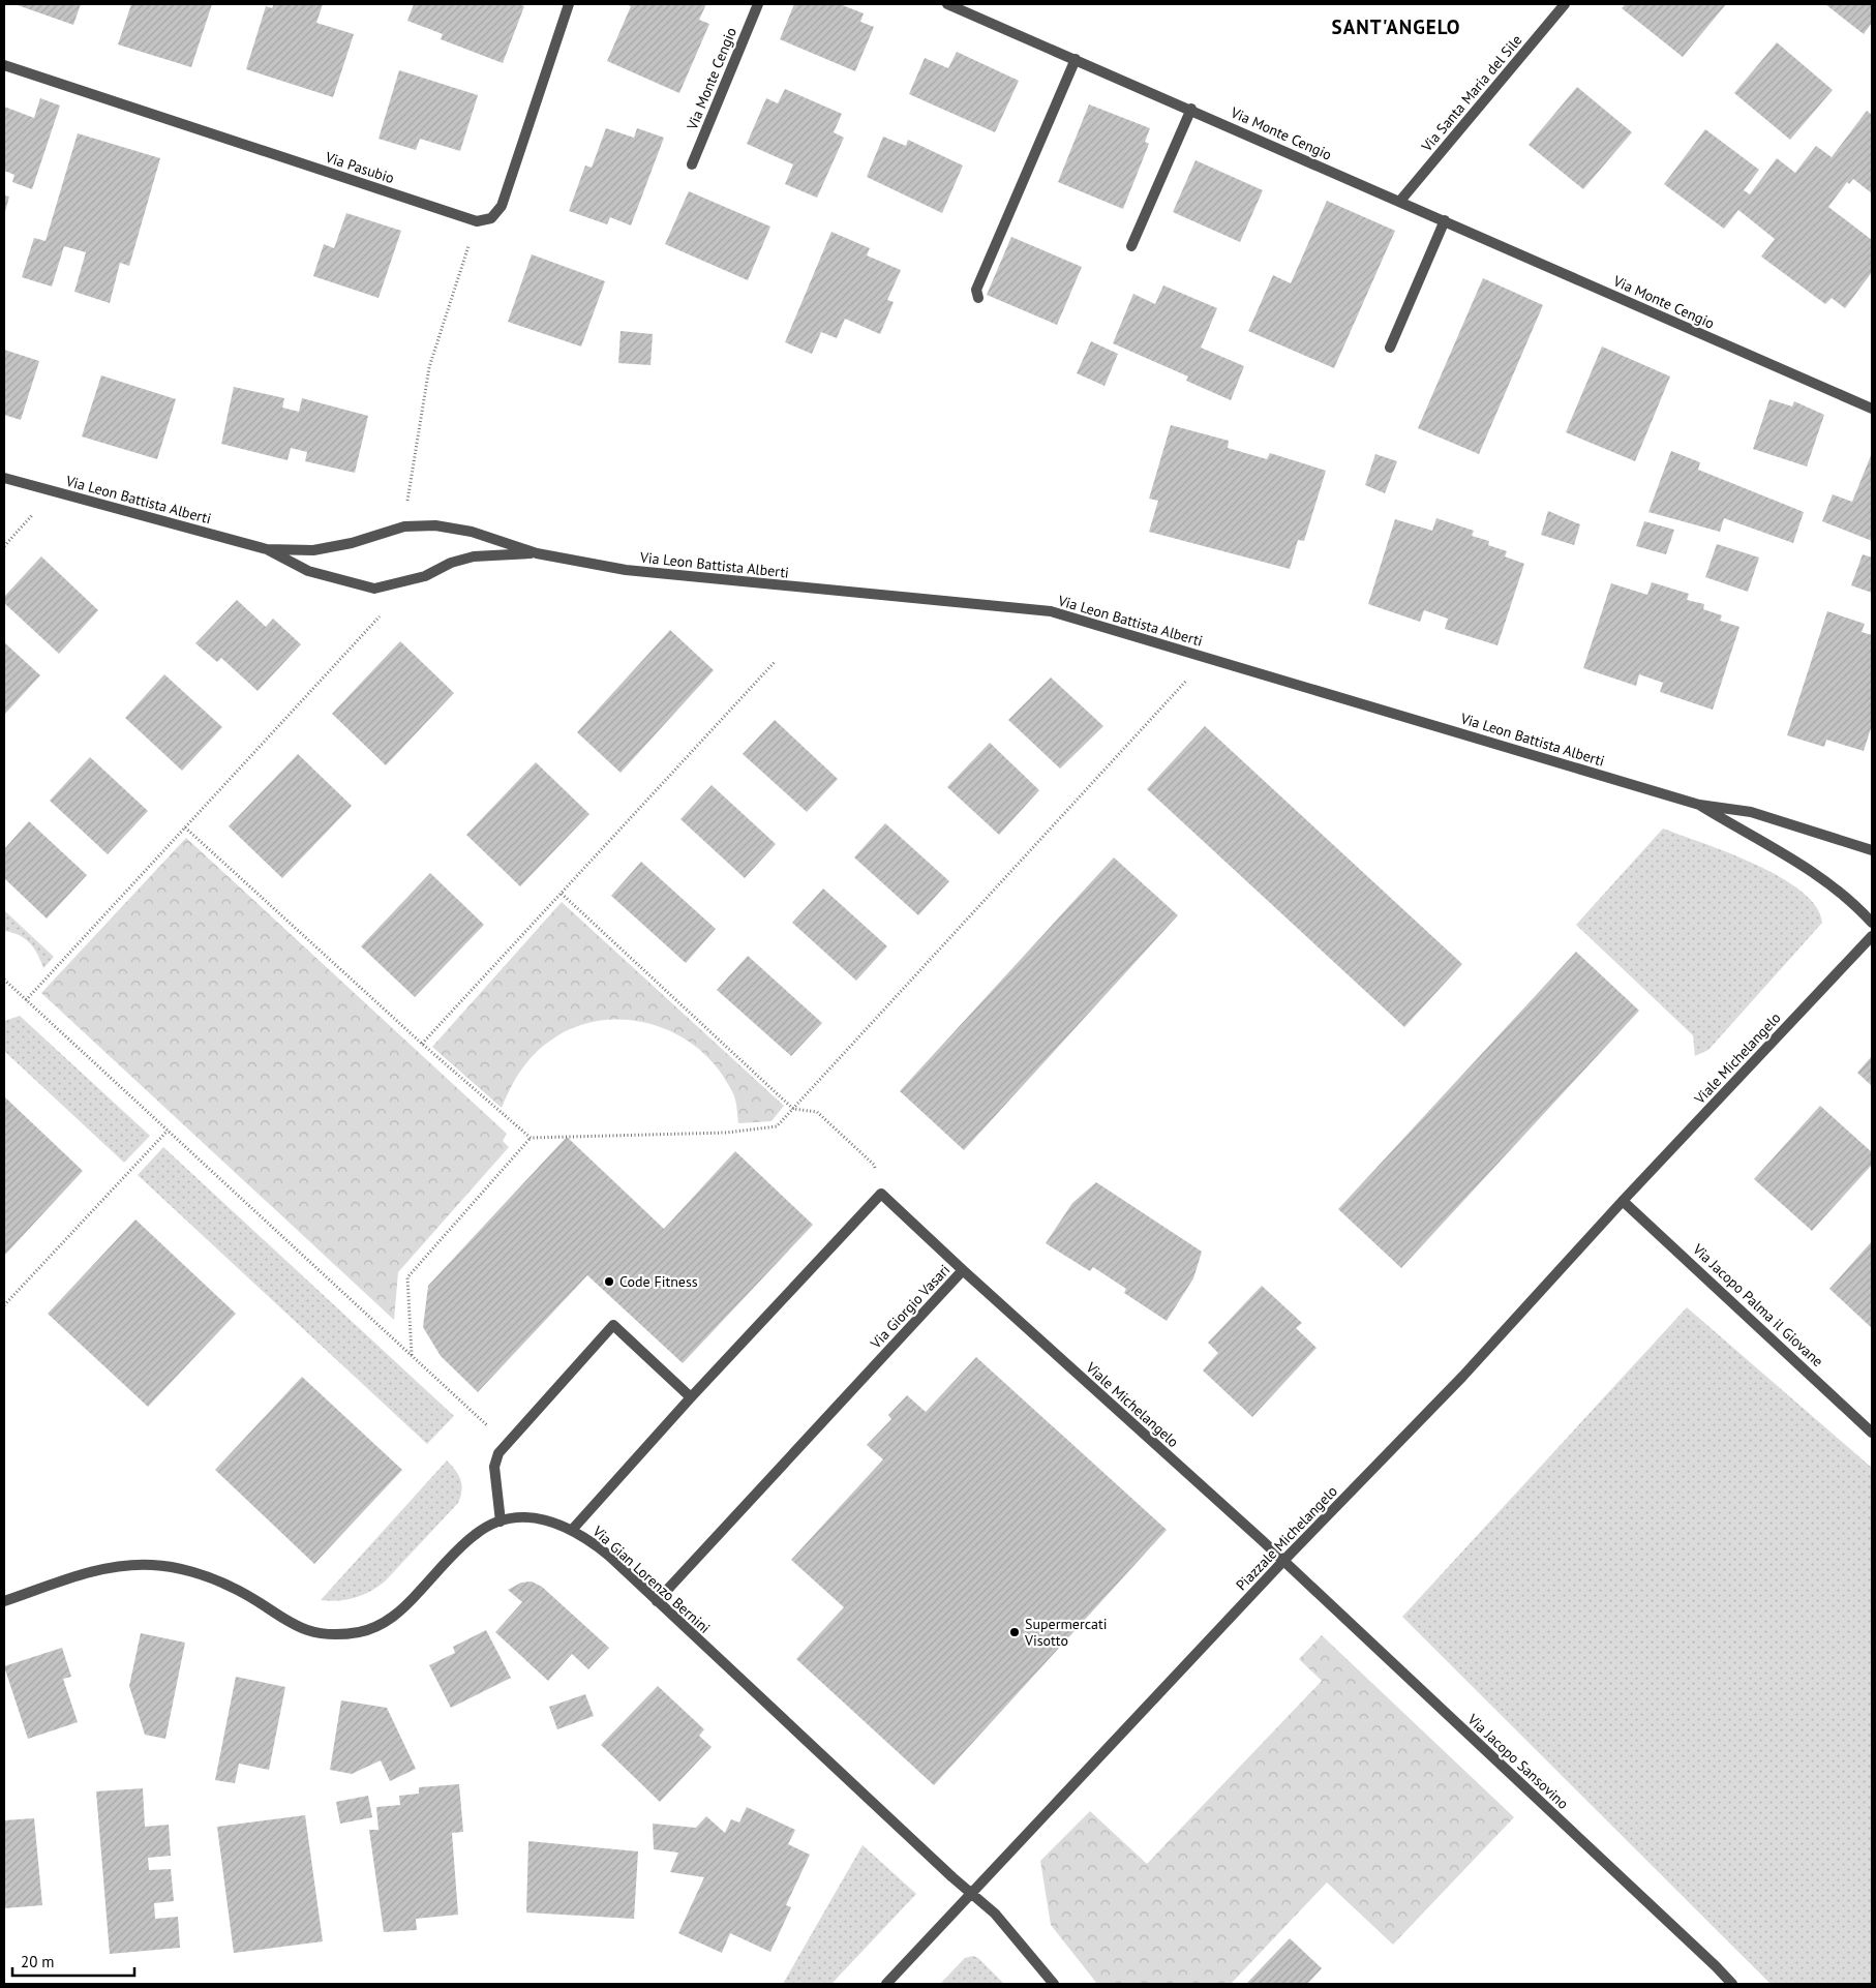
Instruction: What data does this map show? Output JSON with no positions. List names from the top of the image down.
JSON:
{
  "streets": {
    "street": [
      "Via Monte Cengio",
      "Via Santa Maria del Sile",
      "Via Pasubio",
      "Via Leon Battista Alberti",
      "Viale Michelangelo",
      "Via Jacopo Palma il Giovane",
      "Via Giorgio Vasari",
      "Piazzale Michelangelo",
      "Via Gian Lorenzo Bernini",
      "Via Jacopo Sansovino"
    ]
  },
  "crossings": [
    ["Via Monte Cengio", "Via Santa Maria del Sile"],
    ["Viale Michelangelo", "Via Jacopo Palma il Giovane"],
    ["Viale Michelangelo", "Via Giorgio Vasari"],
    ["Viale Michelangelo", "Piazzale Michelangelo"],
    ["Viale Michelangelo", "Via Jacopo Sansovino"],
    ["Via Jacopo Palma il Giovane", "Piazzale Michelangelo"],
    ["Via Giorgio Vasari", "Via Gian Lorenzo Bernini"],
    ["Piazzale Michelangelo", "Via Gian Lorenzo Bernini"],
    ["Piazzale Michelangelo", "Via Jacopo Sansovino"]
  ],
  "districts": ["SANT'ANGELO"],
  "places": ["Code Fitness", "Supermercati Visotto"],
  "scale_bar": "20 m"
}
